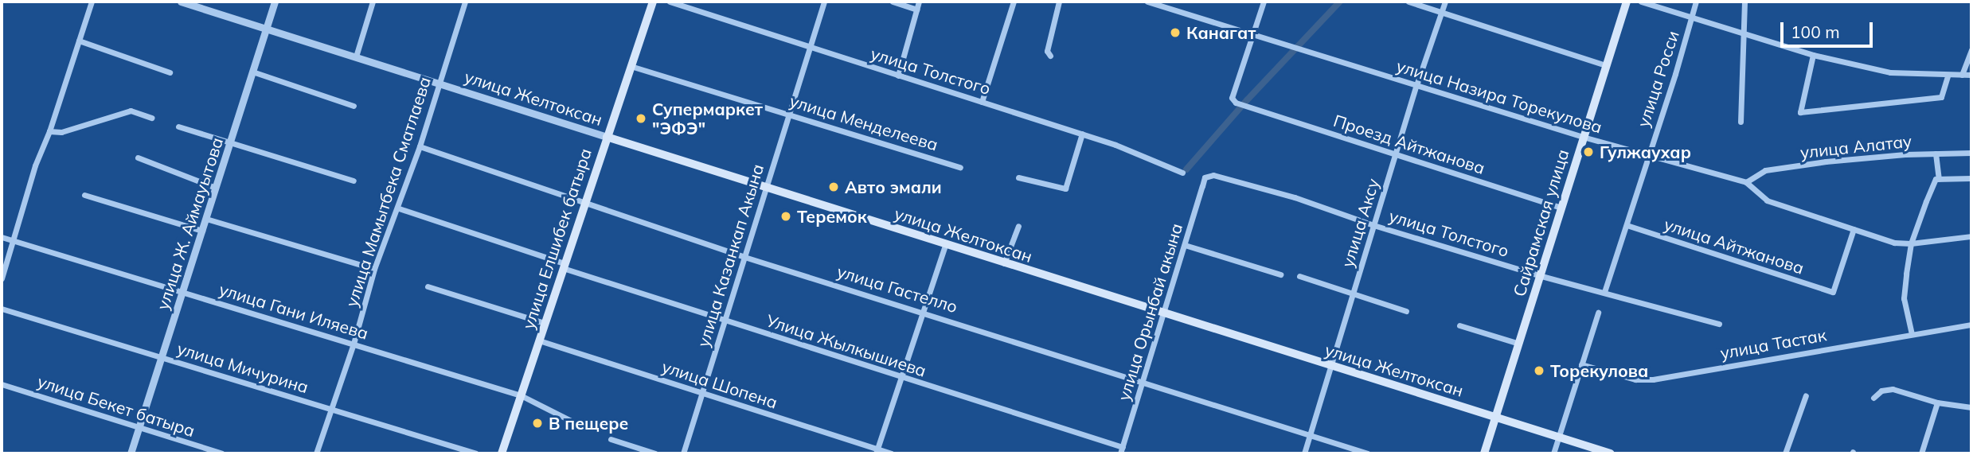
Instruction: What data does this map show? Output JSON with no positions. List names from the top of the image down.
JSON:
{
  "streets": {
    "main road": ["улица Желтоксан", "Сайрамская улица", "улица Елшибек батыра"],
    "street": [
      "улица Толстого",
      "улица Росси",
      "улица Назира Торекулова",
      "улица Менделеева",
      "Проезд Айтжанова",
      "улица Алатау",
      "улица Мамытбека Сматлаева",
      "улица Аксу",
      "улица Ж. Аймауытова",
      "улица Айтжанова",
      "улица Казанкап Акына",
      "улица Гастелло",
      "улица Гани Иляева",
      "улица Орынбай акына",
      "улица Тастак",
      "Улица Жылкышиева",
      "улица Мичурина",
      "улица Шопена",
      "улица Бекет батыра"
    ]
  },
  "crossings": [
    ["улица Толстого", "улица Росси"],
    ["улица Толстого", "улица Аксу"],
    ["улица Толстого", "Сайрамская улица"],
    ["улица Толстого", "улица Казанкап Акына"],
    ["улица Толстого", "улица Орынбай акына"],
    ["улица Росси", "улица Назира Торекулова"],
    ["улица Росси", "улица Айтжанова"],
    ["улица Назира Торекулова", "Проезд Айтжанова"],
    ["улица Назира Торекулова", "улица Алатау"],
    ["улица Назира Торекулова", "улица Аксу"],
    ["улица Назира Торекулова", "Сайрамская улица"],
    ["улица Назира Торекулова", "улица Айтжанова"],
    ["улица Желтоксан", "улица Мамытбека Сматлаева"],
    ["улица Желтоксан", "улица Аксу"],
    ["улица Желтоксан", "Сайрамская улица"],
    ["улица Желтоксан", "улица Ж. Аймауытова"],
    ["улица Желтоксан", "улица Елшибек батыра"],
    ["улица Желтоксан", "улица Казанкап Акына"],
    ["улица Желтоксан", "улица Орынбай акына"],
    ["улица Менделеева", "улица Елшибек батыра"],
    ["улица Менделеева", "улица Казанкап Акына"],
    ["Проезд Айтжанова", "улица Аксу"],
    ["Проезд Айтжанова", "Сайрамская улица"],
    ["улица Мамытбека Сматлаева", "улица Гастелло"],
    ["улица Мамытбека Сматлаева", "улица Гани Иляева"],
    ["улица Мамытбека Сматлаева", "улица Мичурина"],
    ["улица Аксу", "улица Гастелло"],
    ["улица Ж. Аймауытова", "улица Гани Иляева"],
    ["улица Ж. Аймауытова", "улица Мичурина"],
    ["улица Ж. Аймауытова", "улица Бекет батыра"],
    ["улица Елшибек батыра", "улица Гастелло"],
    ["улица Елшибек батыра", "улица Гани Иляева"],
    ["улица Елшибек батыра", "Улица Жылкышиева"],
    ["улица Елшибек батыра", "улица Шопена"],
    ["улица Казанкап Акына", "улица Гастелло"],
    ["улица Казанкап Акына", "Улица Жылкышиева"],
    ["улица Казанкап Акына", "улица Шопена"],
    ["улица Гастелло", "улица Орынбай акына"],
    ["улица Орынбай акына", "Улица Жылкышиева"]
  ],
  "places": [
    "Канагат",
    "Супермаркет \"ЭФЭ\"",
    "Гулжаухар",
    "Авто эмали",
    "Теремок",
    "Торекулова",
    "В пещере"
  ],
  "scale_bar": "100 m"
}
